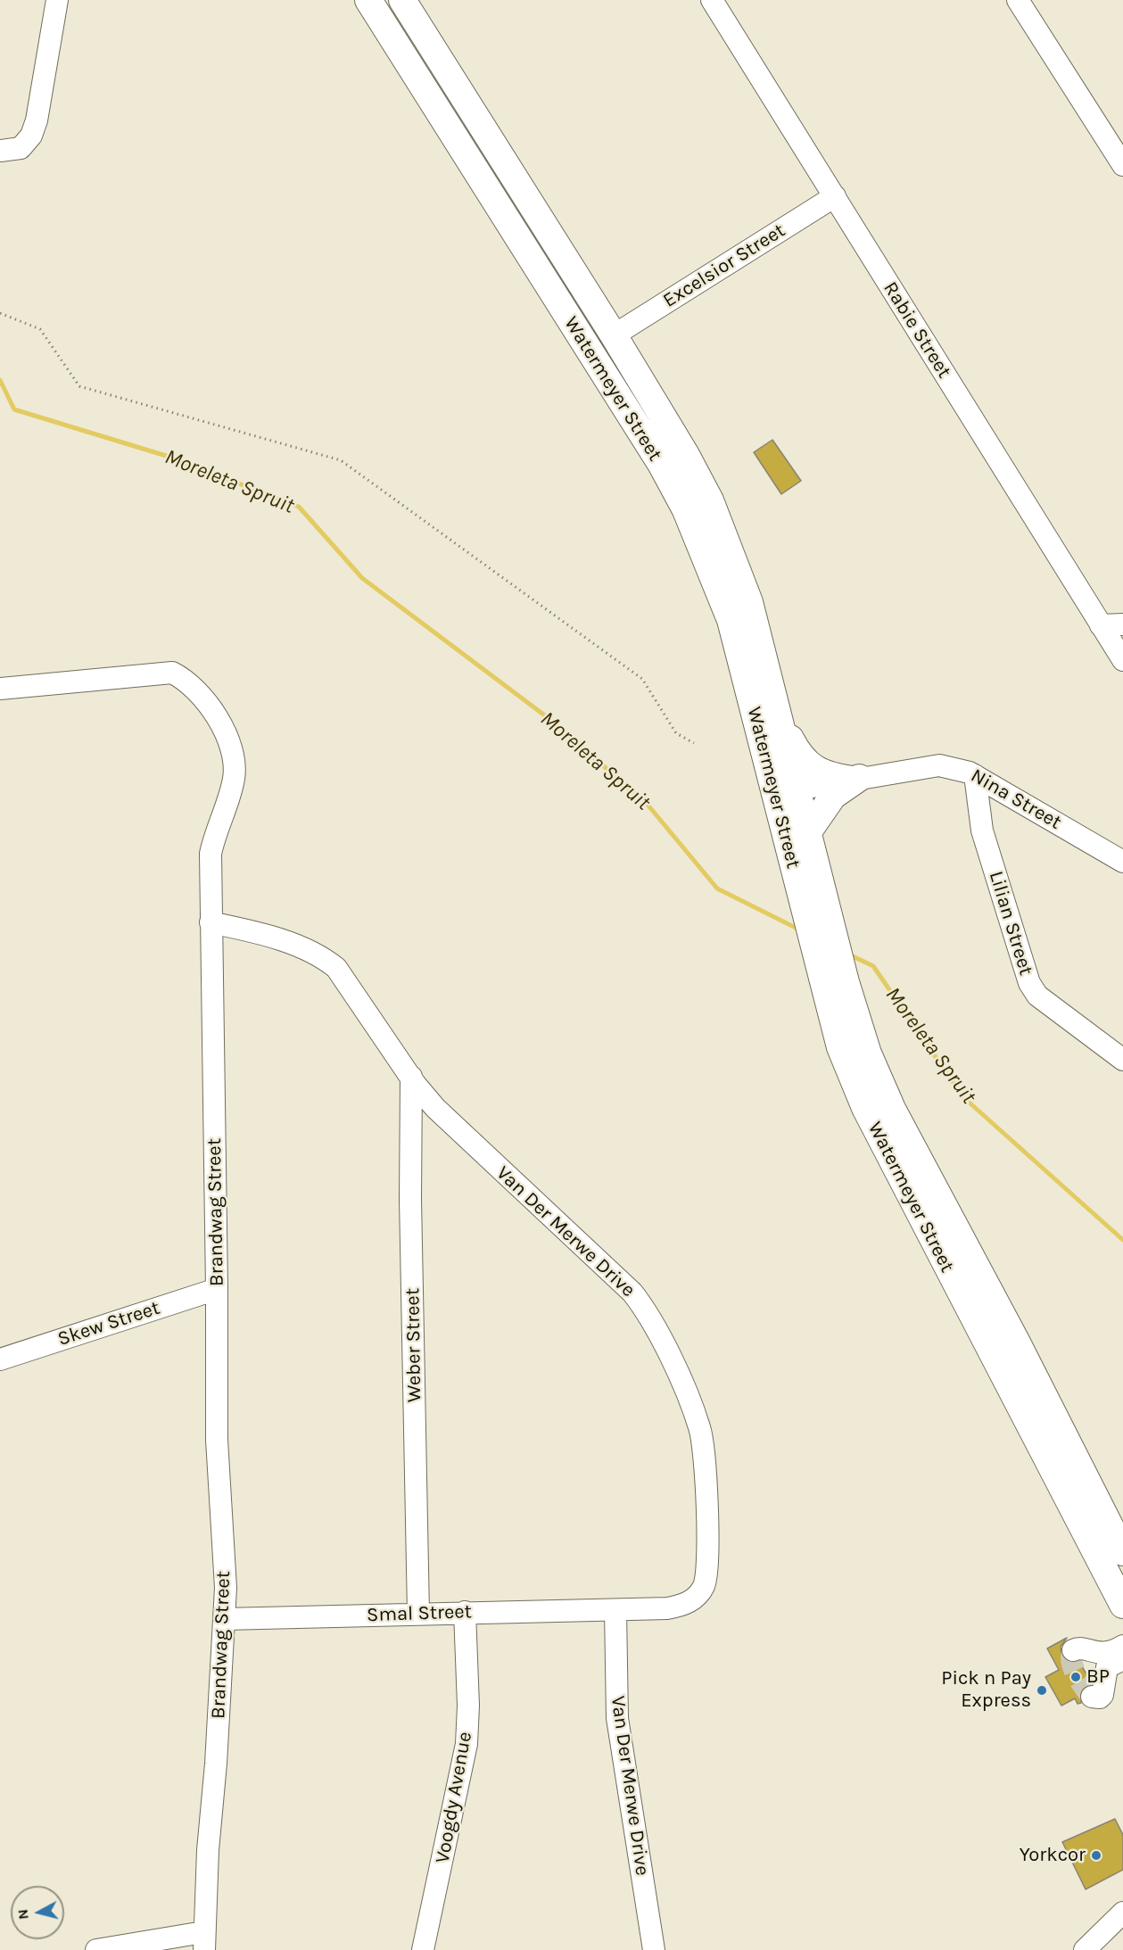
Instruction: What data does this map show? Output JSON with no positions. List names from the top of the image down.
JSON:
{
  "streets": {
    "main road": ["Watermeyer Street"],
    "street": [
      "Excelsior Street",
      "Rabie Street",
      "Nina Street",
      "Lilian Street",
      "Brandwag Street",
      "Van Der Merwe Drive",
      "Skew Street",
      "Weber Street",
      "Smal Street",
      "Voogdy Avenue"
    ]
  },
  "crossings": [
    ["Excelsior Street", "Rabie Street"],
    ["Excelsior Street", "Watermeyer Street"],
    ["Watermeyer Street", "Nina Street"],
    ["Nina Street", "Lilian Street"],
    ["Brandwag Street", "Van Der Merwe Drive"],
    ["Brandwag Street", "Skew Street"],
    ["Brandwag Street", "Smal Street"],
    ["Van Der Merwe Drive", "Weber Street"],
    ["Van Der Merwe Drive", "Smal Street"],
    ["Weber Street", "Smal Street"],
    ["Smal Street", "Voogdy Avenue"]
  ],
  "water": ["Moreleta Spruit"],
  "places": ["BP", "Pick n Pay Express", "Yorkcor"],
  "north": "left"
}
